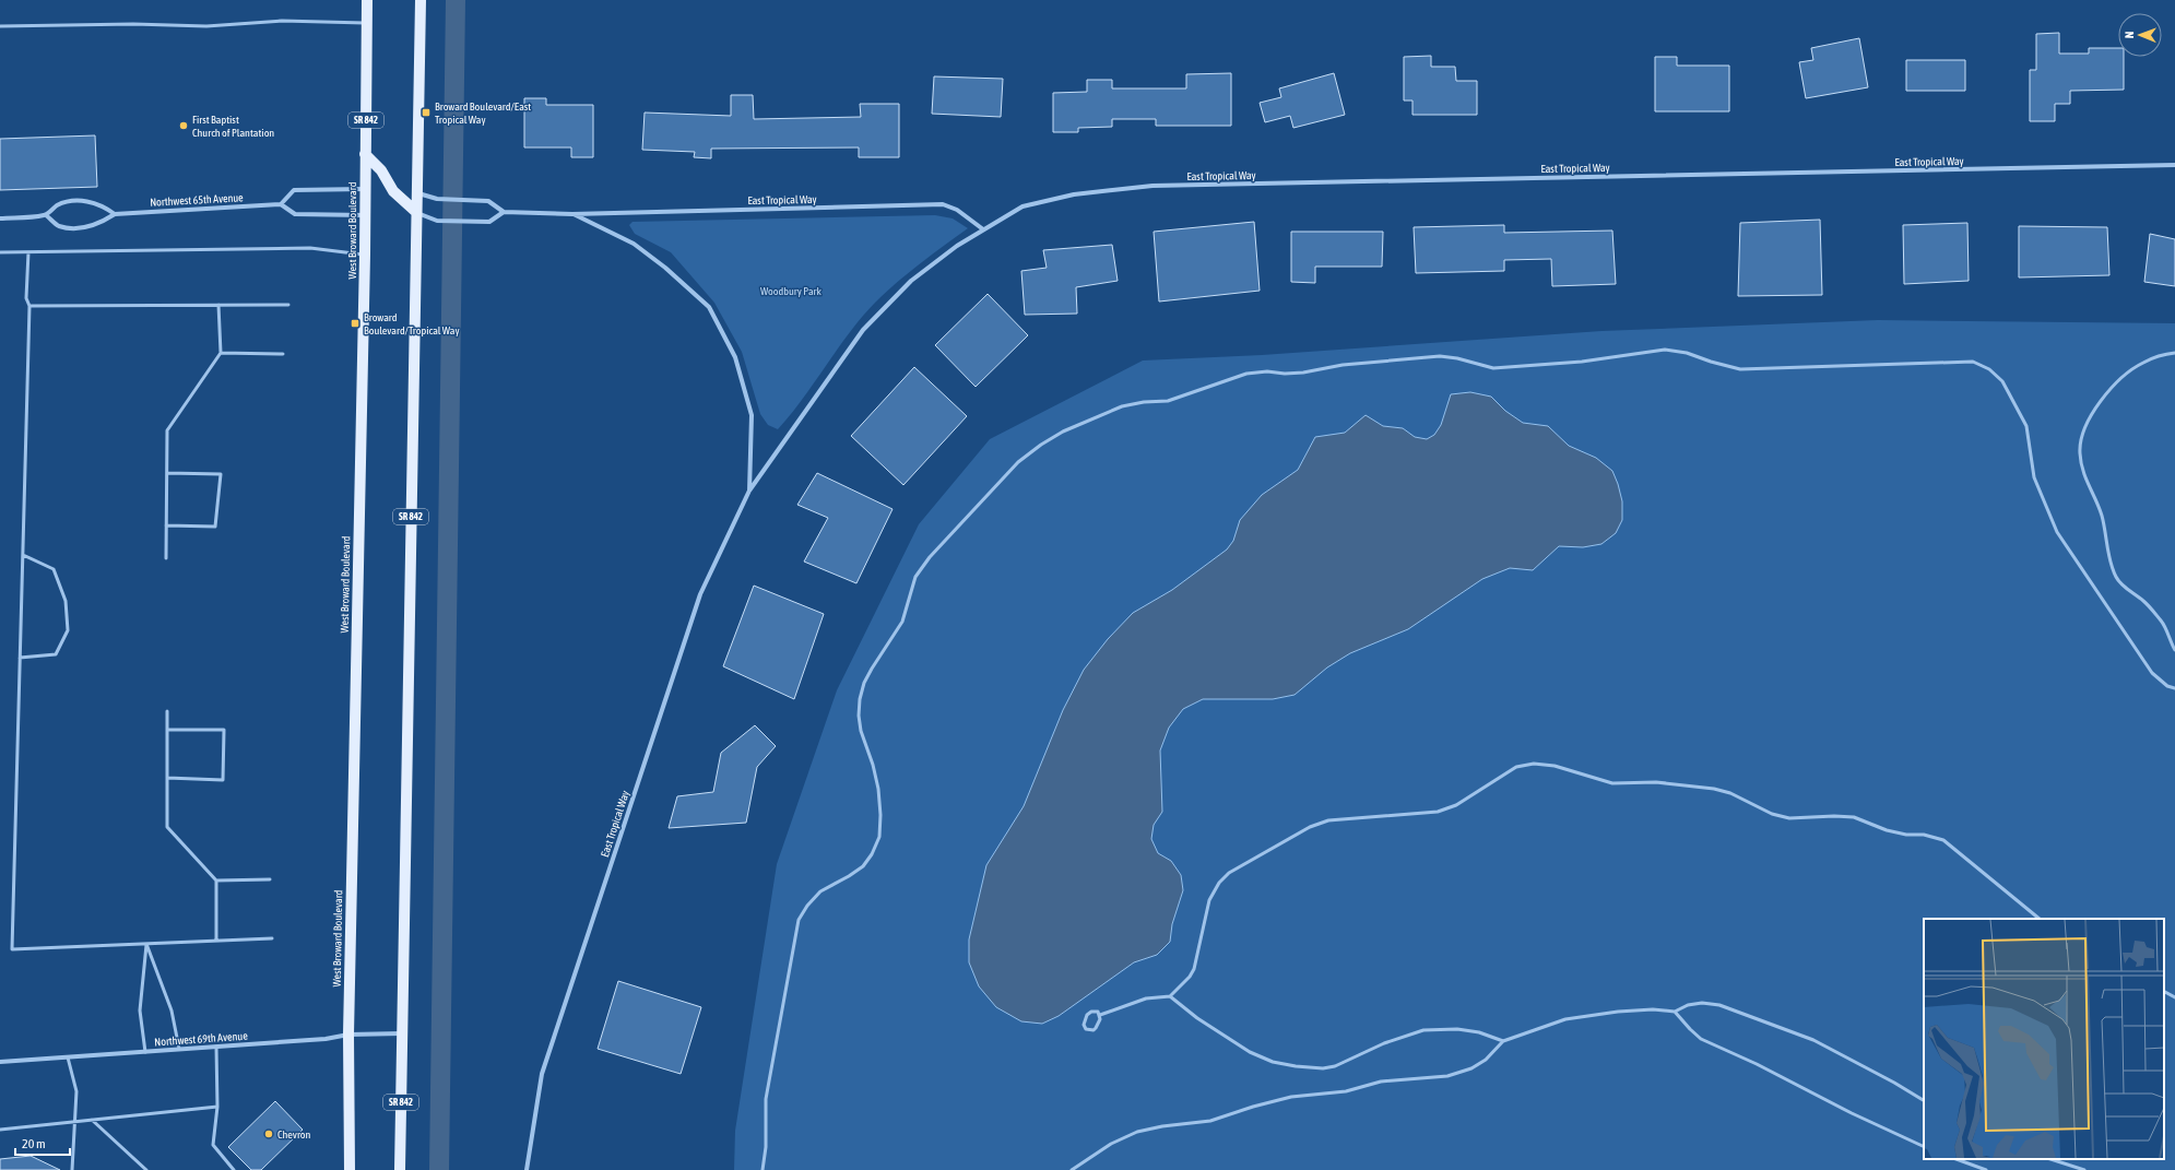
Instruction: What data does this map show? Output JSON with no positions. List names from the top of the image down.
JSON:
{
  "streets": {
    "main road": ["SR 842", "West Broward Boulevard"],
    "street": ["East Tropical Way", "Northwest 65th Avenue", "Northwest 69th Avenue"]
  },
  "crossings": [
    ["SR 842", "Northwest 69th Avenue"],
    ["West Broward Boulevard", "Northwest 69th Avenue"]
  ],
  "parks": ["Woodbury Park"],
  "places": {
    "transit": ["Broward Boulevard/East Tropical Way", "Broward Boulevard/Tropical Way"],
    "other": ["First Baptist Church of Plantation", "Chevron"]
  },
  "scale_bar": "20 m",
  "north": "left"
}
